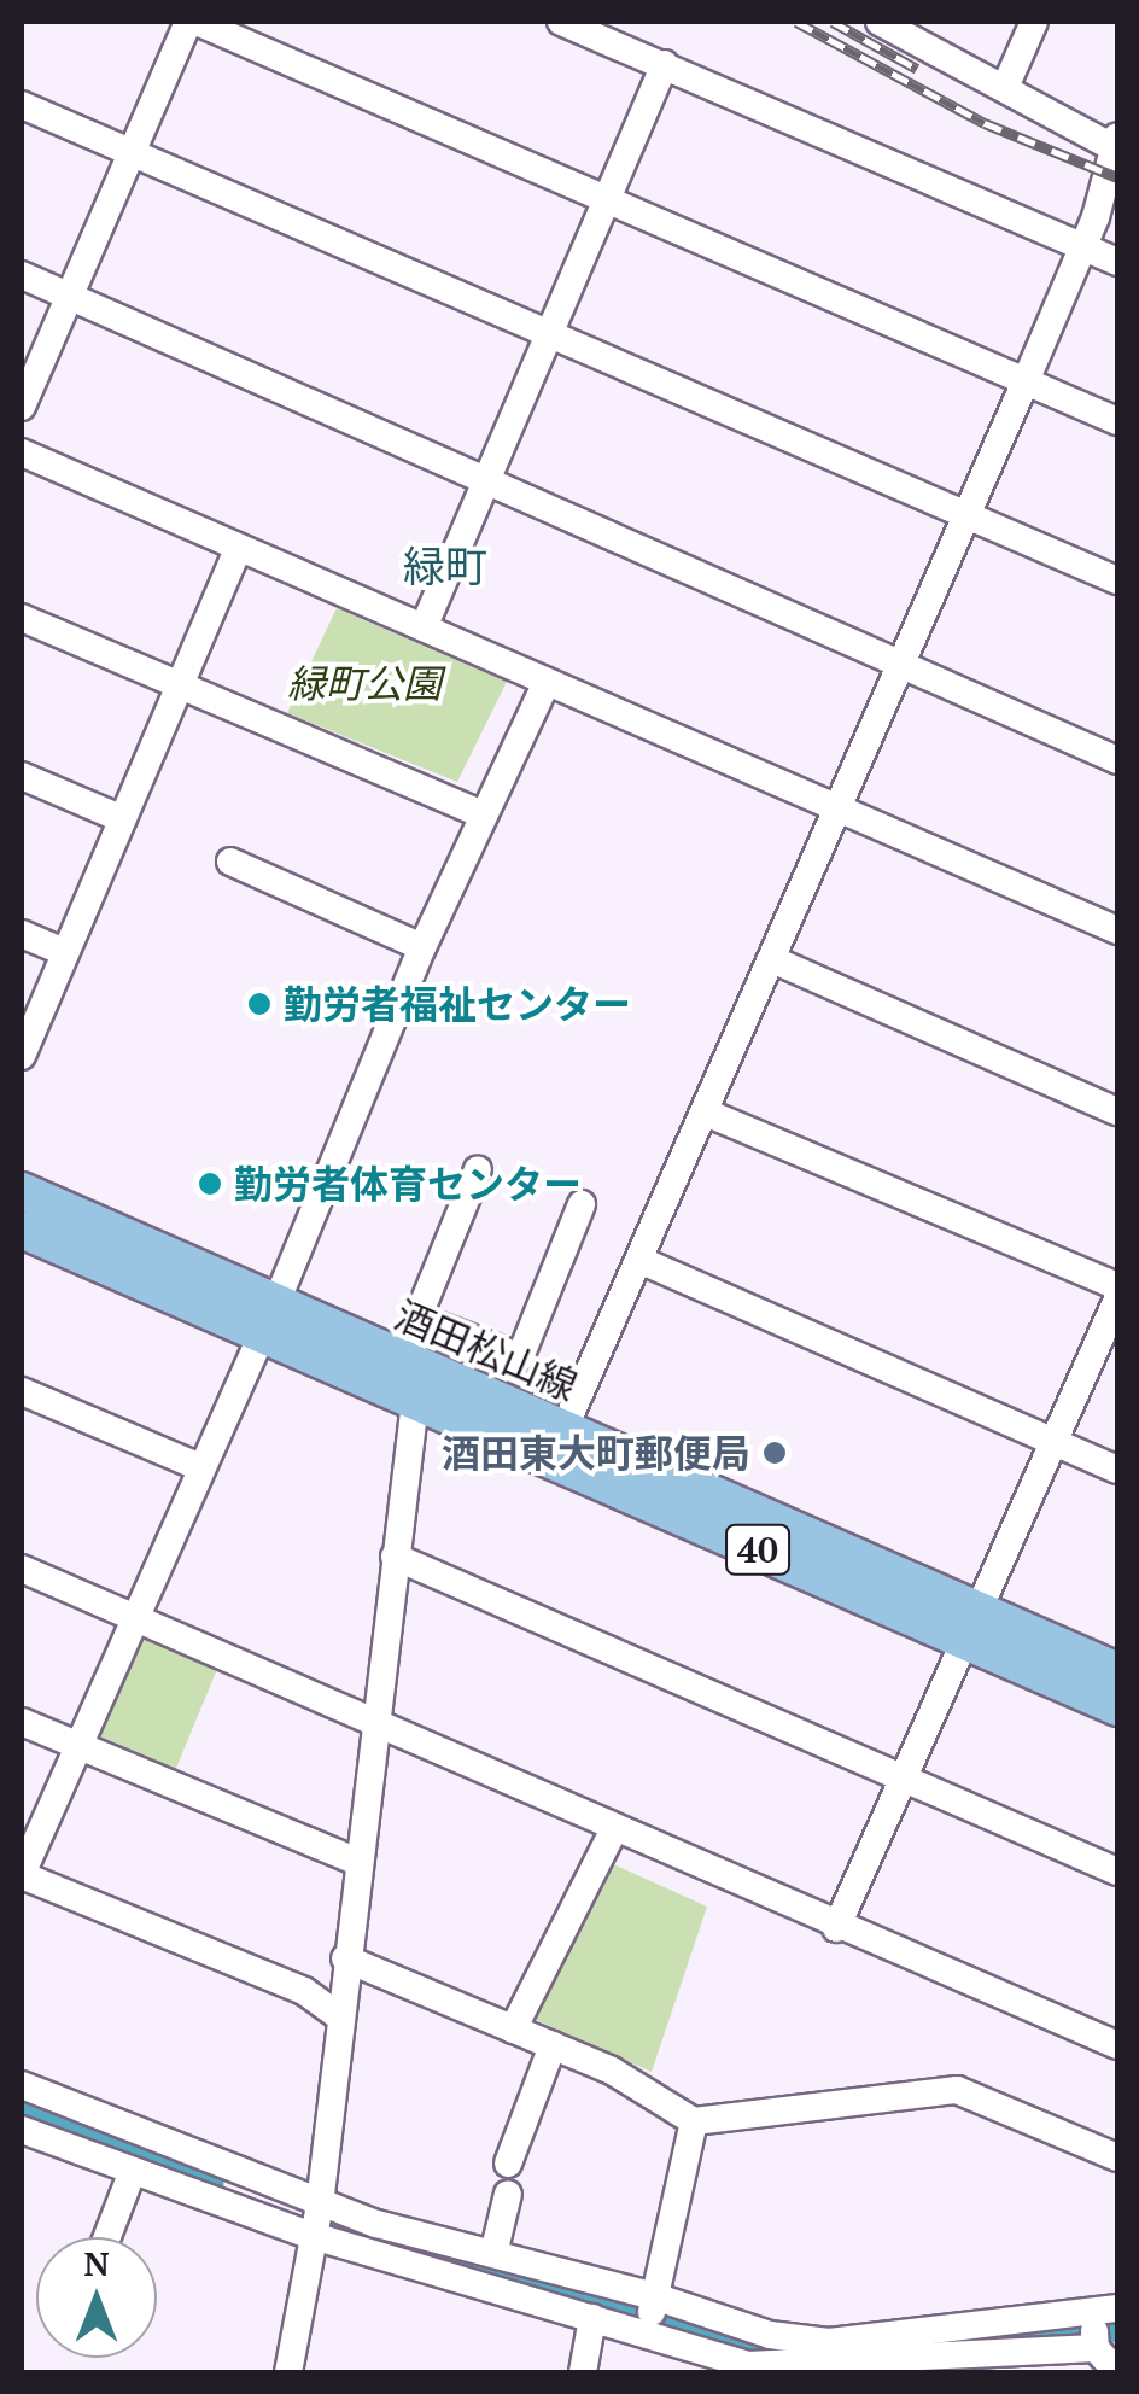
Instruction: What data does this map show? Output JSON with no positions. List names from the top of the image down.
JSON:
{
  "streets": {
    "main road": ["酒田松山線", "40"]
  },
  "districts": ["緑町"],
  "parks": ["緑町公園"],
  "places": ["勤労者福祉センター", "勤労者体育センター", "酒田東大町郵便局"],
  "north": "top"
}
